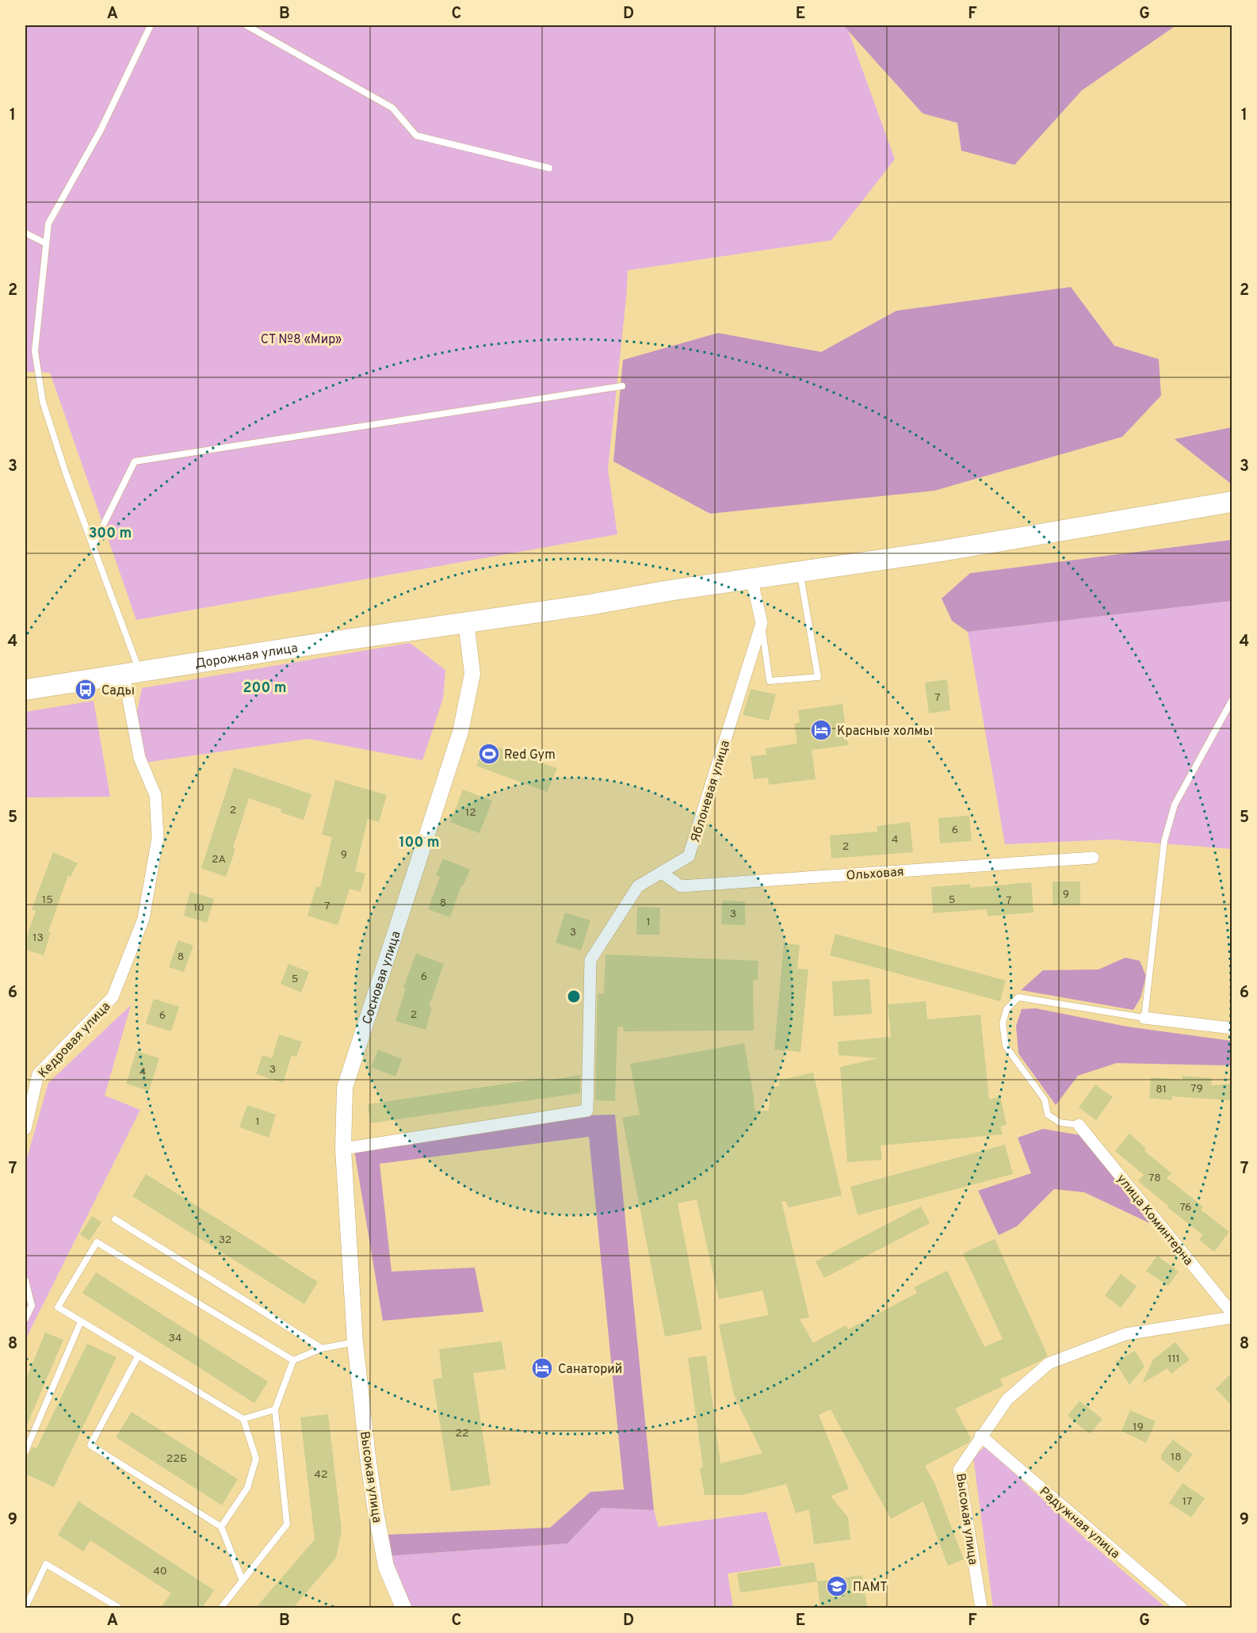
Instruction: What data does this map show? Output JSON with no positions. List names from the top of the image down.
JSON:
{
  "streets": {
    "main road": ["Дорожная улица"],
    "street": [
      "Яблоневая улица",
      "Ольховая",
      "Сосновая улица",
      "Кедровая улица",
      "улица Коминтерна",
      "Высокая улица",
      "Радужная улица"
    ]
  },
  "crossings": [
    ["Дорожная улица", "Сосновая улица"],
    ["Дорожная улица", "Кедровая улица"],
    ["Яблоневая улица", "Ольховая"],
    ["Яблоневая улица", "Сосновая улица"],
    ["Сосновая улица", "Высокая улица"],
    ["Высокая улица", "Радужная улица"]
  ],
  "parks": ["СТ №8 «Мир»"],
  "places": {
    "bus stop": ["Сады"],
    "hotel": ["Красные холмы", "Санаторий"],
    "sports": ["Red Gym"],
    "school or university": ["ПАМТ"]
  },
  "house_numbers": [
    "7",
    "2",
    "12",
    "6",
    "4",
    "2",
    "9",
    "2А",
    "9",
    "15",
    "5",
    "7",
    "8",
    "7",
    "10",
    "3",
    "1",
    "3",
    "13",
    "8",
    "6",
    "5",
    "2",
    "6",
    "3",
    "4",
    "79",
    "81",
    "1",
    "78",
    "76",
    "32",
    "34",
    "111",
    "19",
    "22",
    "18",
    "22Б",
    "42",
    "17",
    "40"
  ],
  "grid": {
    "columns": [
      "A",
      "B",
      "C",
      "D",
      "E",
      "F",
      "G"
    ],
    "rows": [
      "1",
      "2",
      "3",
      "4",
      "5",
      "6",
      "7",
      "8",
      "9"
    ]
  },
  "rings": ["300 m", "200 m", "100 m"]
}
